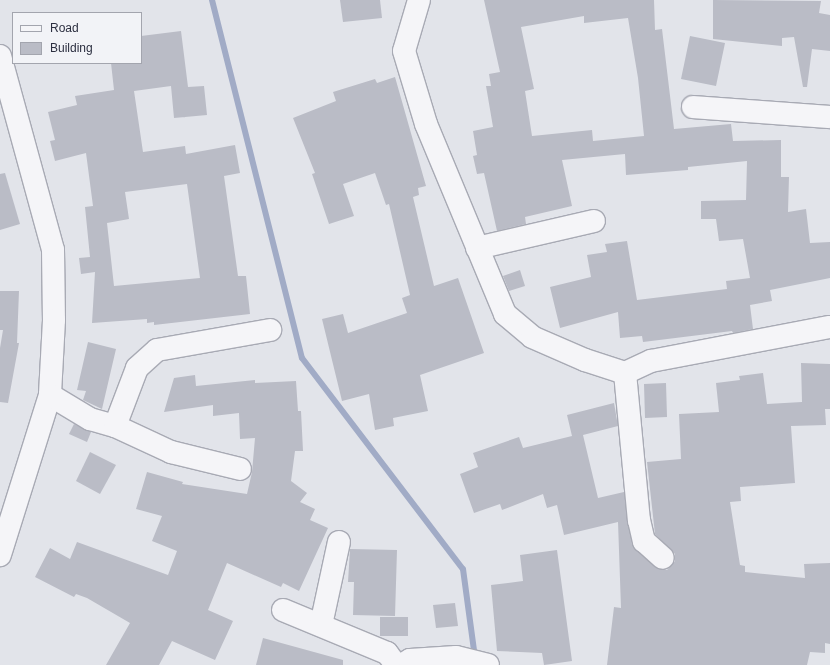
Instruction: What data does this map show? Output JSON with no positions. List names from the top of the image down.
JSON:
{
  "legend": ["Road", "Building"]
}
